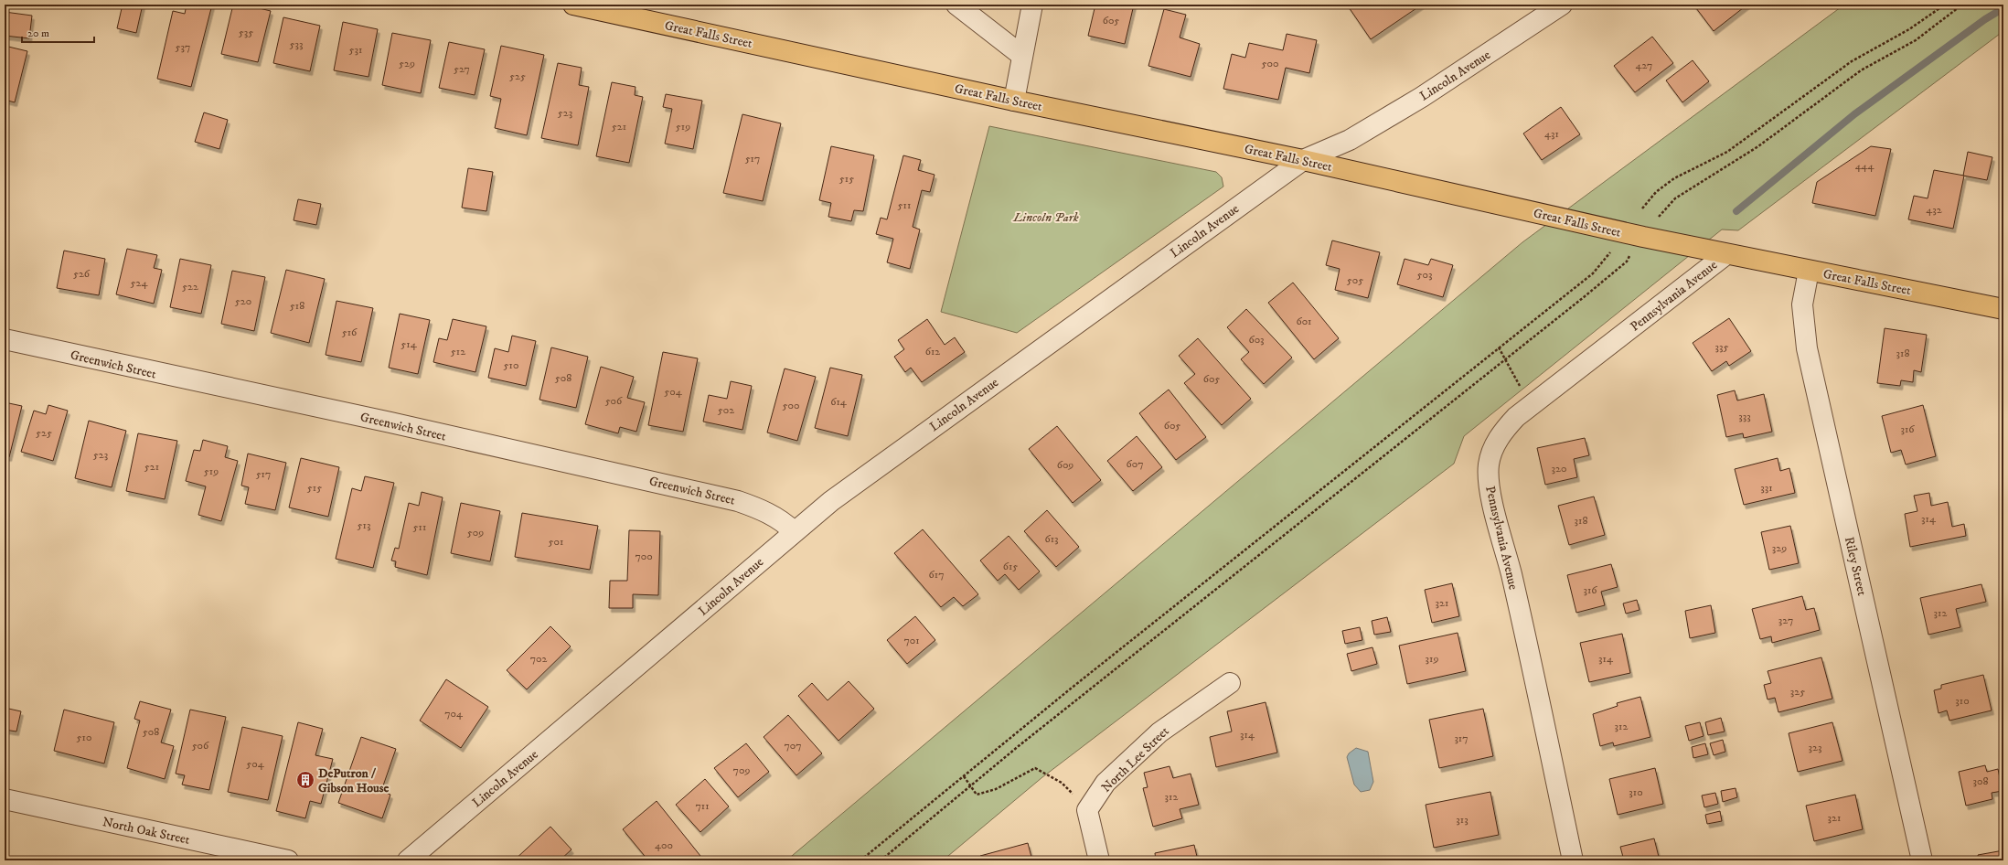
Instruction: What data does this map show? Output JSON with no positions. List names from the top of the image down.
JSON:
{
  "streets": {
    "main road": ["Great Falls Street"],
    "street": [
      "Lincoln Avenue",
      "Pennsylvania Avenue",
      "Greenwich Street",
      "Riley Street",
      "North Lee Street",
      "North Oak Street"
    ]
  },
  "crossings": [
    ["Great Falls Street", "Lincoln Avenue"],
    ["Great Falls Street", "Pennsylvania Avenue"],
    ["Great Falls Street", "Riley Street"],
    ["Lincoln Avenue", "Greenwich Street"]
  ],
  "parks": ["Lincoln Park"],
  "places": {
    "building": ["DePutron / Gibson House"]
  },
  "house_numbers": [
    "605",
    "535",
    "533",
    "537",
    "531",
    "529",
    "500",
    "427",
    "527",
    "525",
    "523",
    "521",
    "519",
    "431",
    "517",
    "444",
    "515",
    "511",
    "432",
    "526",
    "503",
    "505",
    "524",
    "522",
    "520",
    "518",
    "601",
    "516",
    "603",
    "514",
    "335",
    "512",
    "612",
    "318",
    "510",
    "508",
    "605",
    "504",
    "506",
    "614",
    "500",
    "502",
    "333",
    "605",
    "316",
    "525",
    "523",
    "607",
    "609",
    "521",
    "320",
    "519",
    "517",
    "515",
    "331",
    "314",
    "318",
    "513",
    "511",
    "509",
    "613",
    "501",
    "329",
    "700",
    "615",
    "617",
    "316",
    "321",
    "312",
    "327",
    "701",
    "702",
    "319",
    "314",
    "325",
    "310",
    "704",
    "312",
    "508",
    "314",
    "510",
    "317",
    "506",
    "707",
    "323",
    "504",
    "709",
    "308",
    "310",
    "312",
    "711",
    "321",
    "313",
    "400"
  ],
  "scale_bar": "20 m"
}
